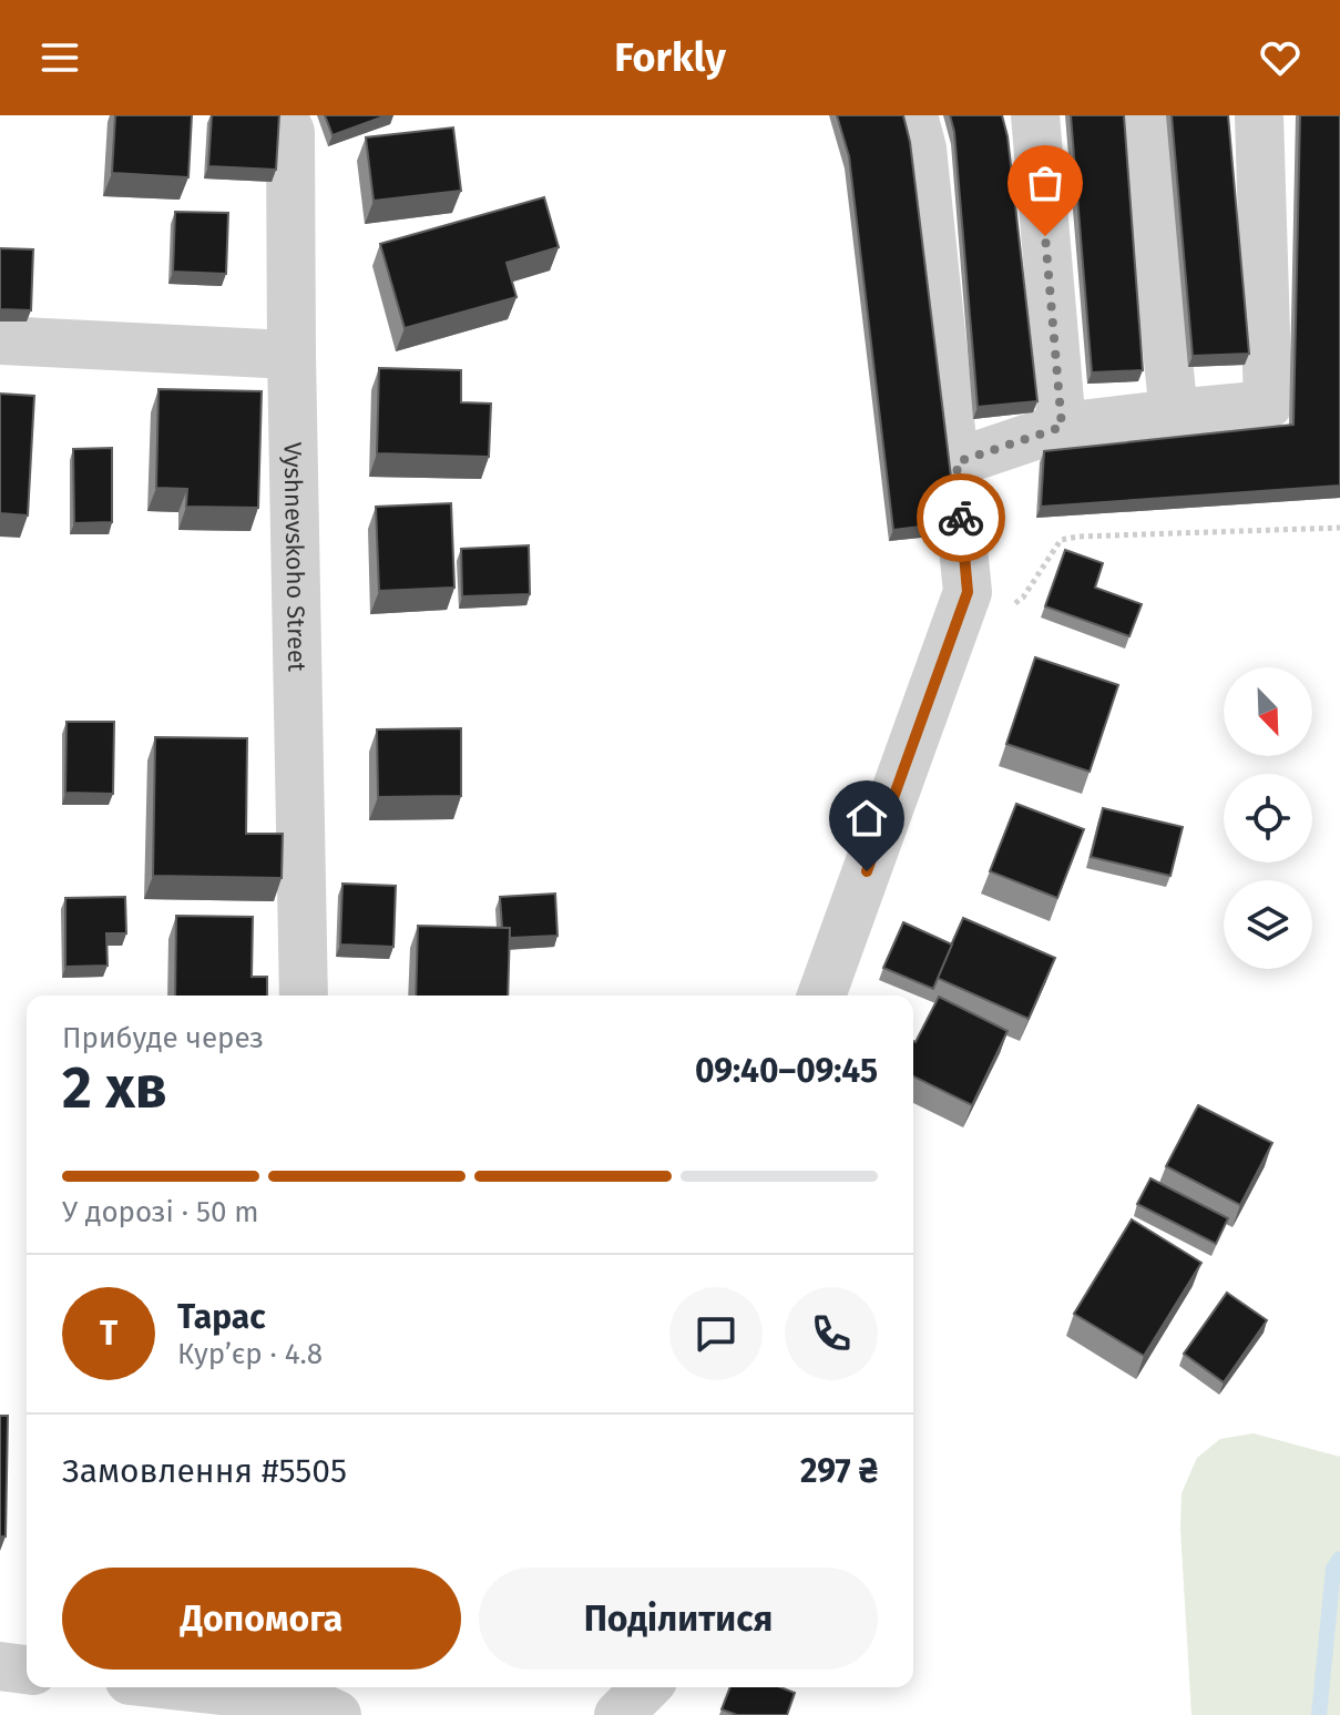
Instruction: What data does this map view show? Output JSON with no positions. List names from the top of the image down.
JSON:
{
  "streets": {
    "street": ["Vyshnevskoho Street"]
  },
  "north": "bottom right",
  "page": {
    "header": "Forkly",
    "heading": ["2 хв", "Прибуде через", "09:40–09:45"],
    "panel": [
      "Тарас",
      "Кур’єр · 4.8",
      "Замовлення #5505",
      "297 ₴"
    ],
    "bar": "У дорозі · 50 m",
    "round": "Т",
    "buttons": ["Допомога", "Поділитися"]
  }
}
